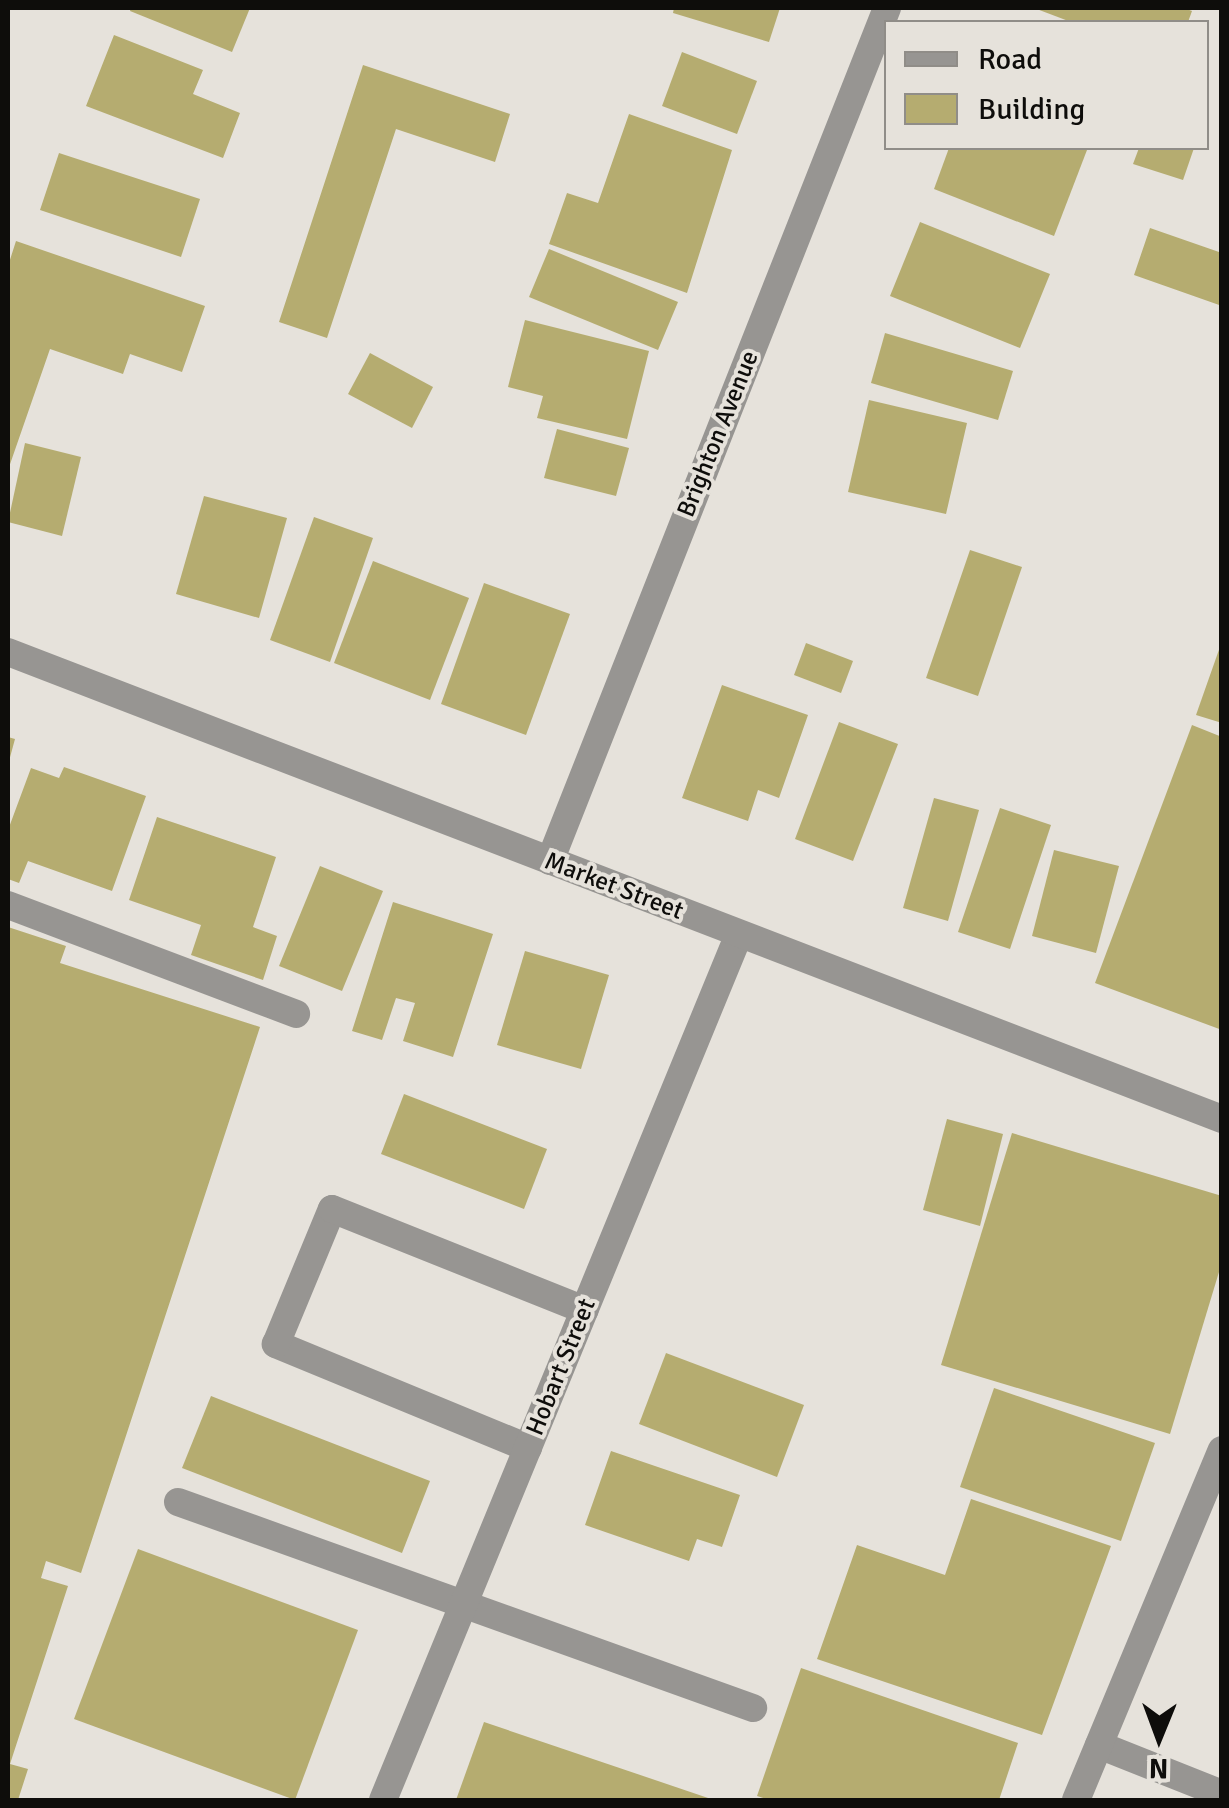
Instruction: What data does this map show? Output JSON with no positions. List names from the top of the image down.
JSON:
{
  "streets": {
    "street": ["Brighton Avenue", "Market Street", "Hobart Street"]
  },
  "crossings": [
    ["Brighton Avenue", "Market Street"],
    ["Market Street", "Hobart Street"]
  ],
  "legend": ["Road", "Building"],
  "north": "bottom"
}
